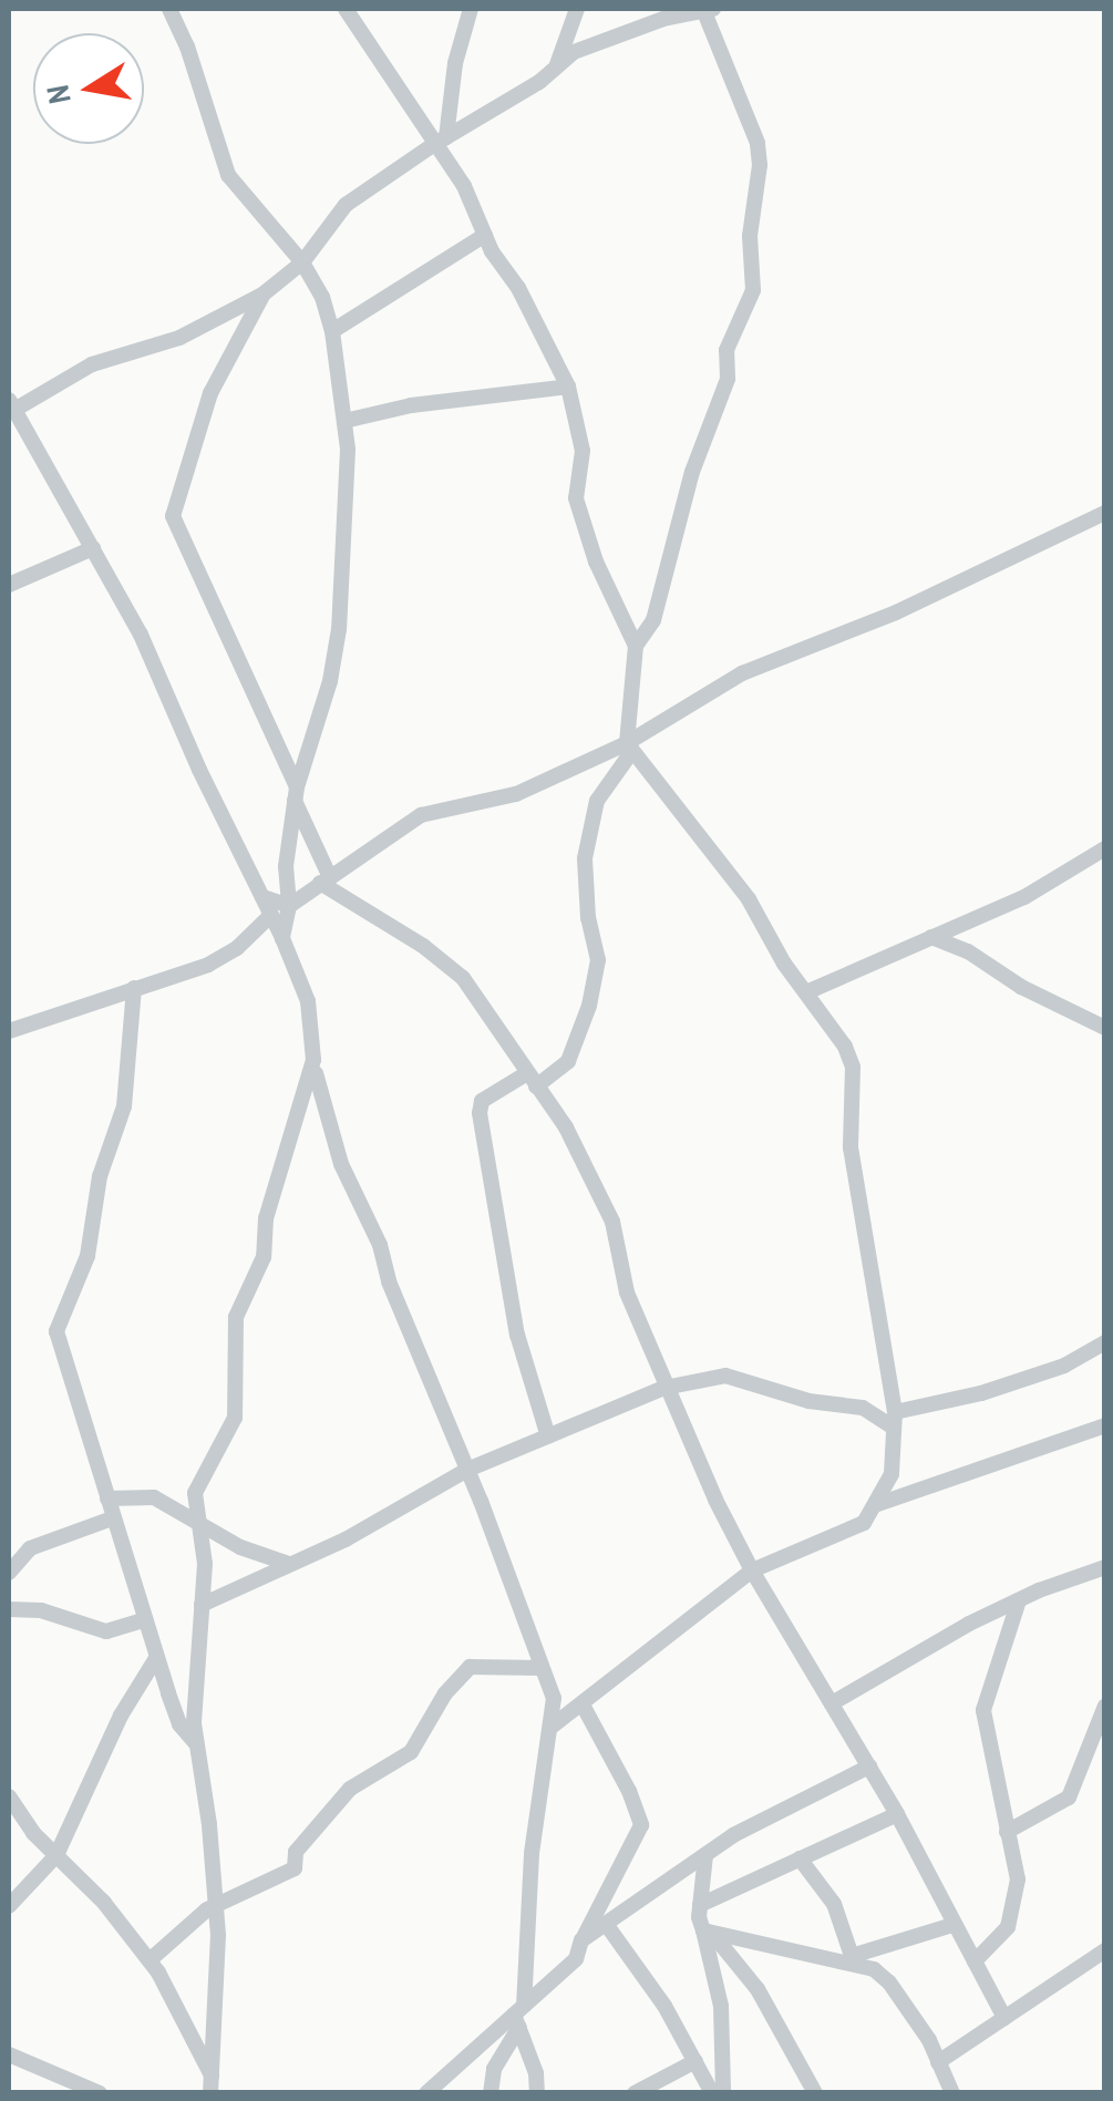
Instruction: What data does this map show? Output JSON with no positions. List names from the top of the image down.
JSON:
{
  "north": "left"
}
